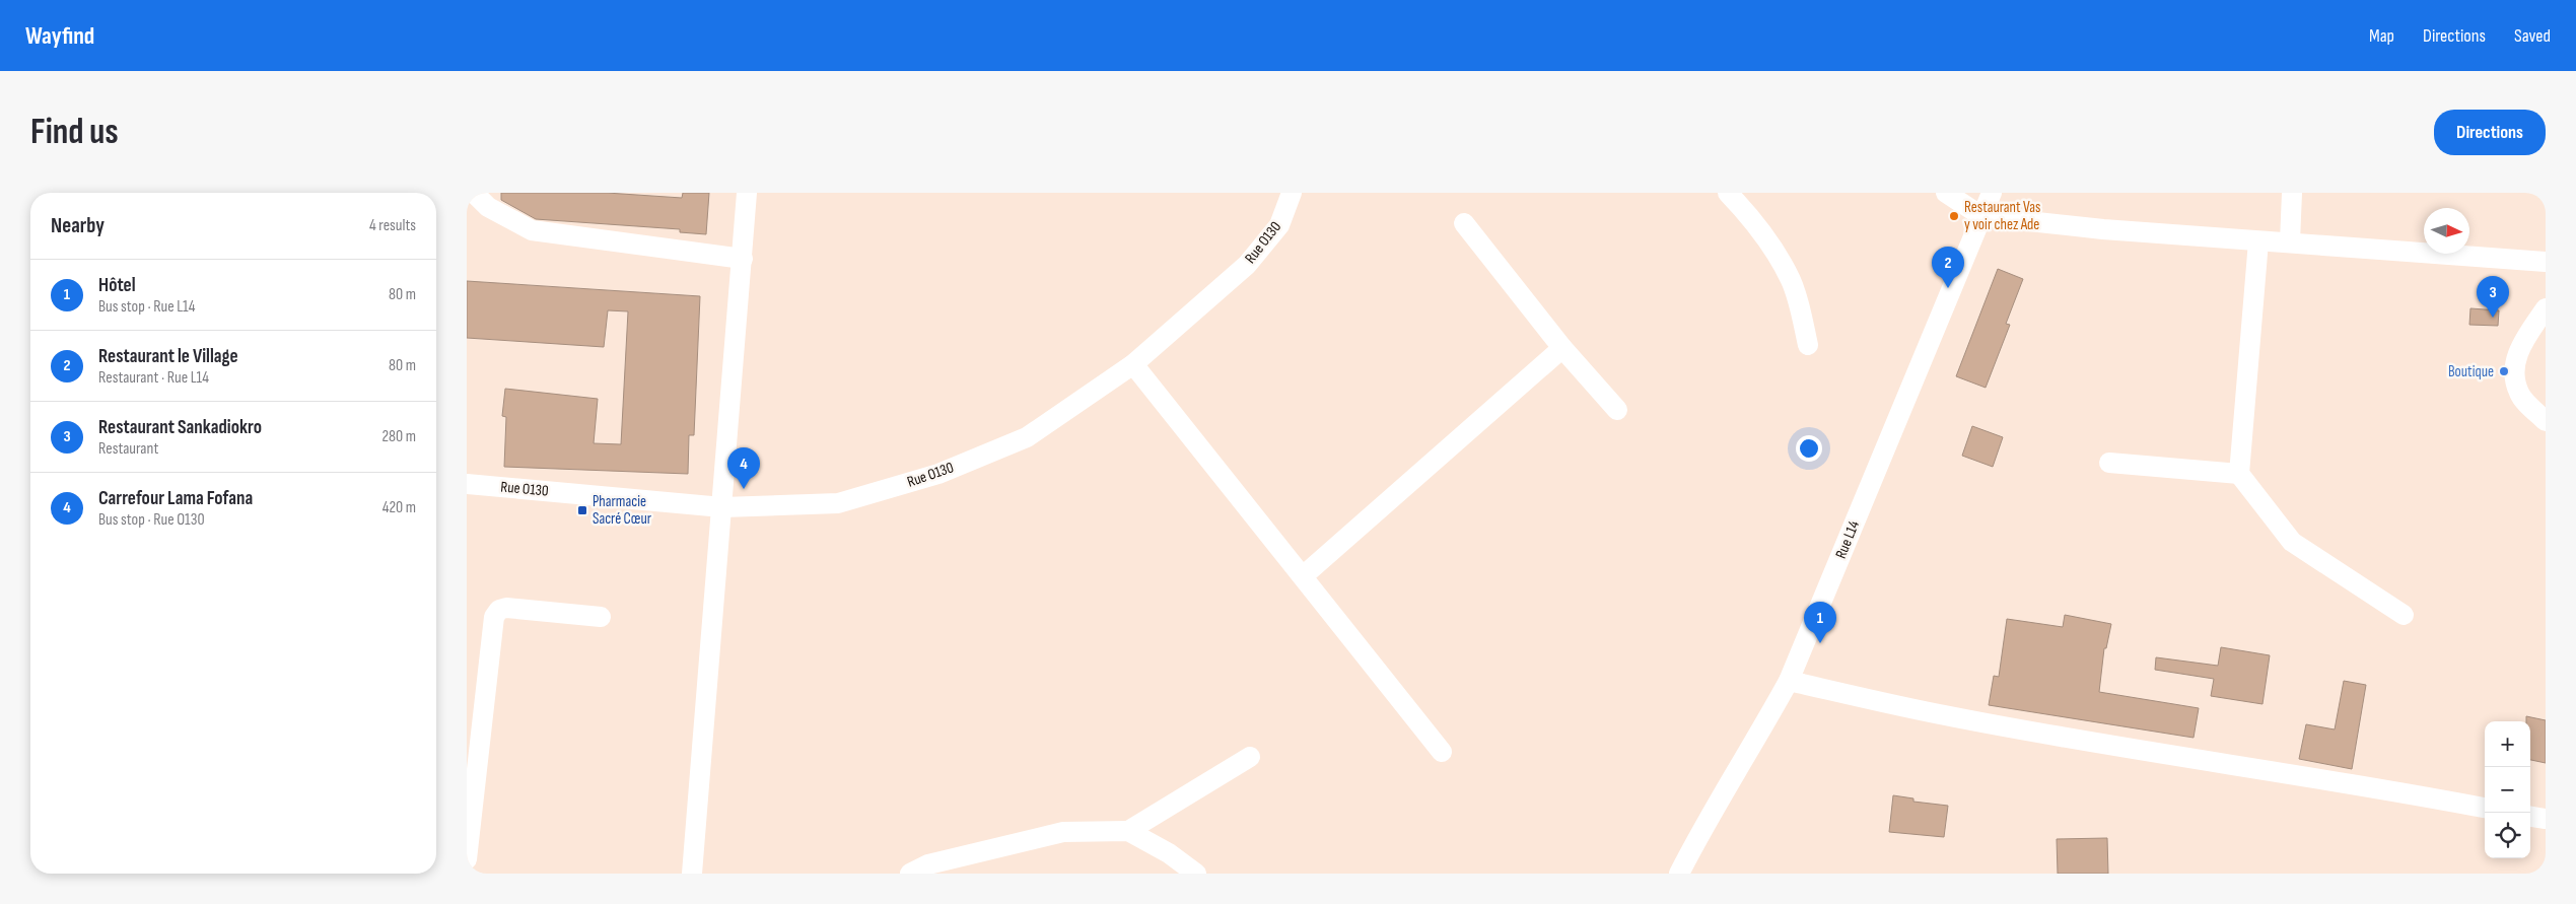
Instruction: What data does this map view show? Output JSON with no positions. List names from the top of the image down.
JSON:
{
  "streets": {
    "street": ["Rue O130", "Rue L14"]
  },
  "places": {
    "other": ["Restaurant Vas y voir chez Ade", "Boutique"],
    "transit": ["Pharmacie Sacré Cœur"]
  },
  "north": "right",
  "page": {
    "header": "Wayfind",
    "nav": ["Map", "Directions", "Saved"],
    "buttons": "Directions",
    "title": "Find us",
    "heading": ["Nearby", "4 results"],
    "pins": [
      "2",
      "3",
      "4",
      "1"
    ],
    "list": [
      {
        "mark": "1",
        "name": "Hôtel",
        "note": "Bus stop · Rue L14",
        "value": "80 m"
      },
      {
        "mark": "2",
        "name": "Restaurant le Village",
        "note": "Restaurant · Rue L14",
        "value": "80 m"
      },
      {
        "mark": "3",
        "name": "Restaurant Sankadiokro",
        "note": "Restaurant",
        "value": "280 m"
      },
      {
        "mark": "4",
        "name": "Carrefour Lama Fofana",
        "note": "Bus stop · Rue O130",
        "value": "420 m"
      }
    ],
    "map_buttons": ["+", "−"]
  }
}
